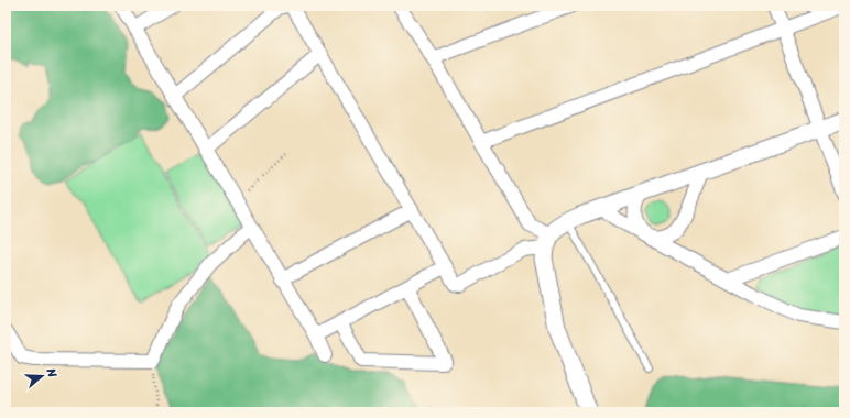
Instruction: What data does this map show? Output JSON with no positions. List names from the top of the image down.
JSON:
{
  "north": "right"
}
